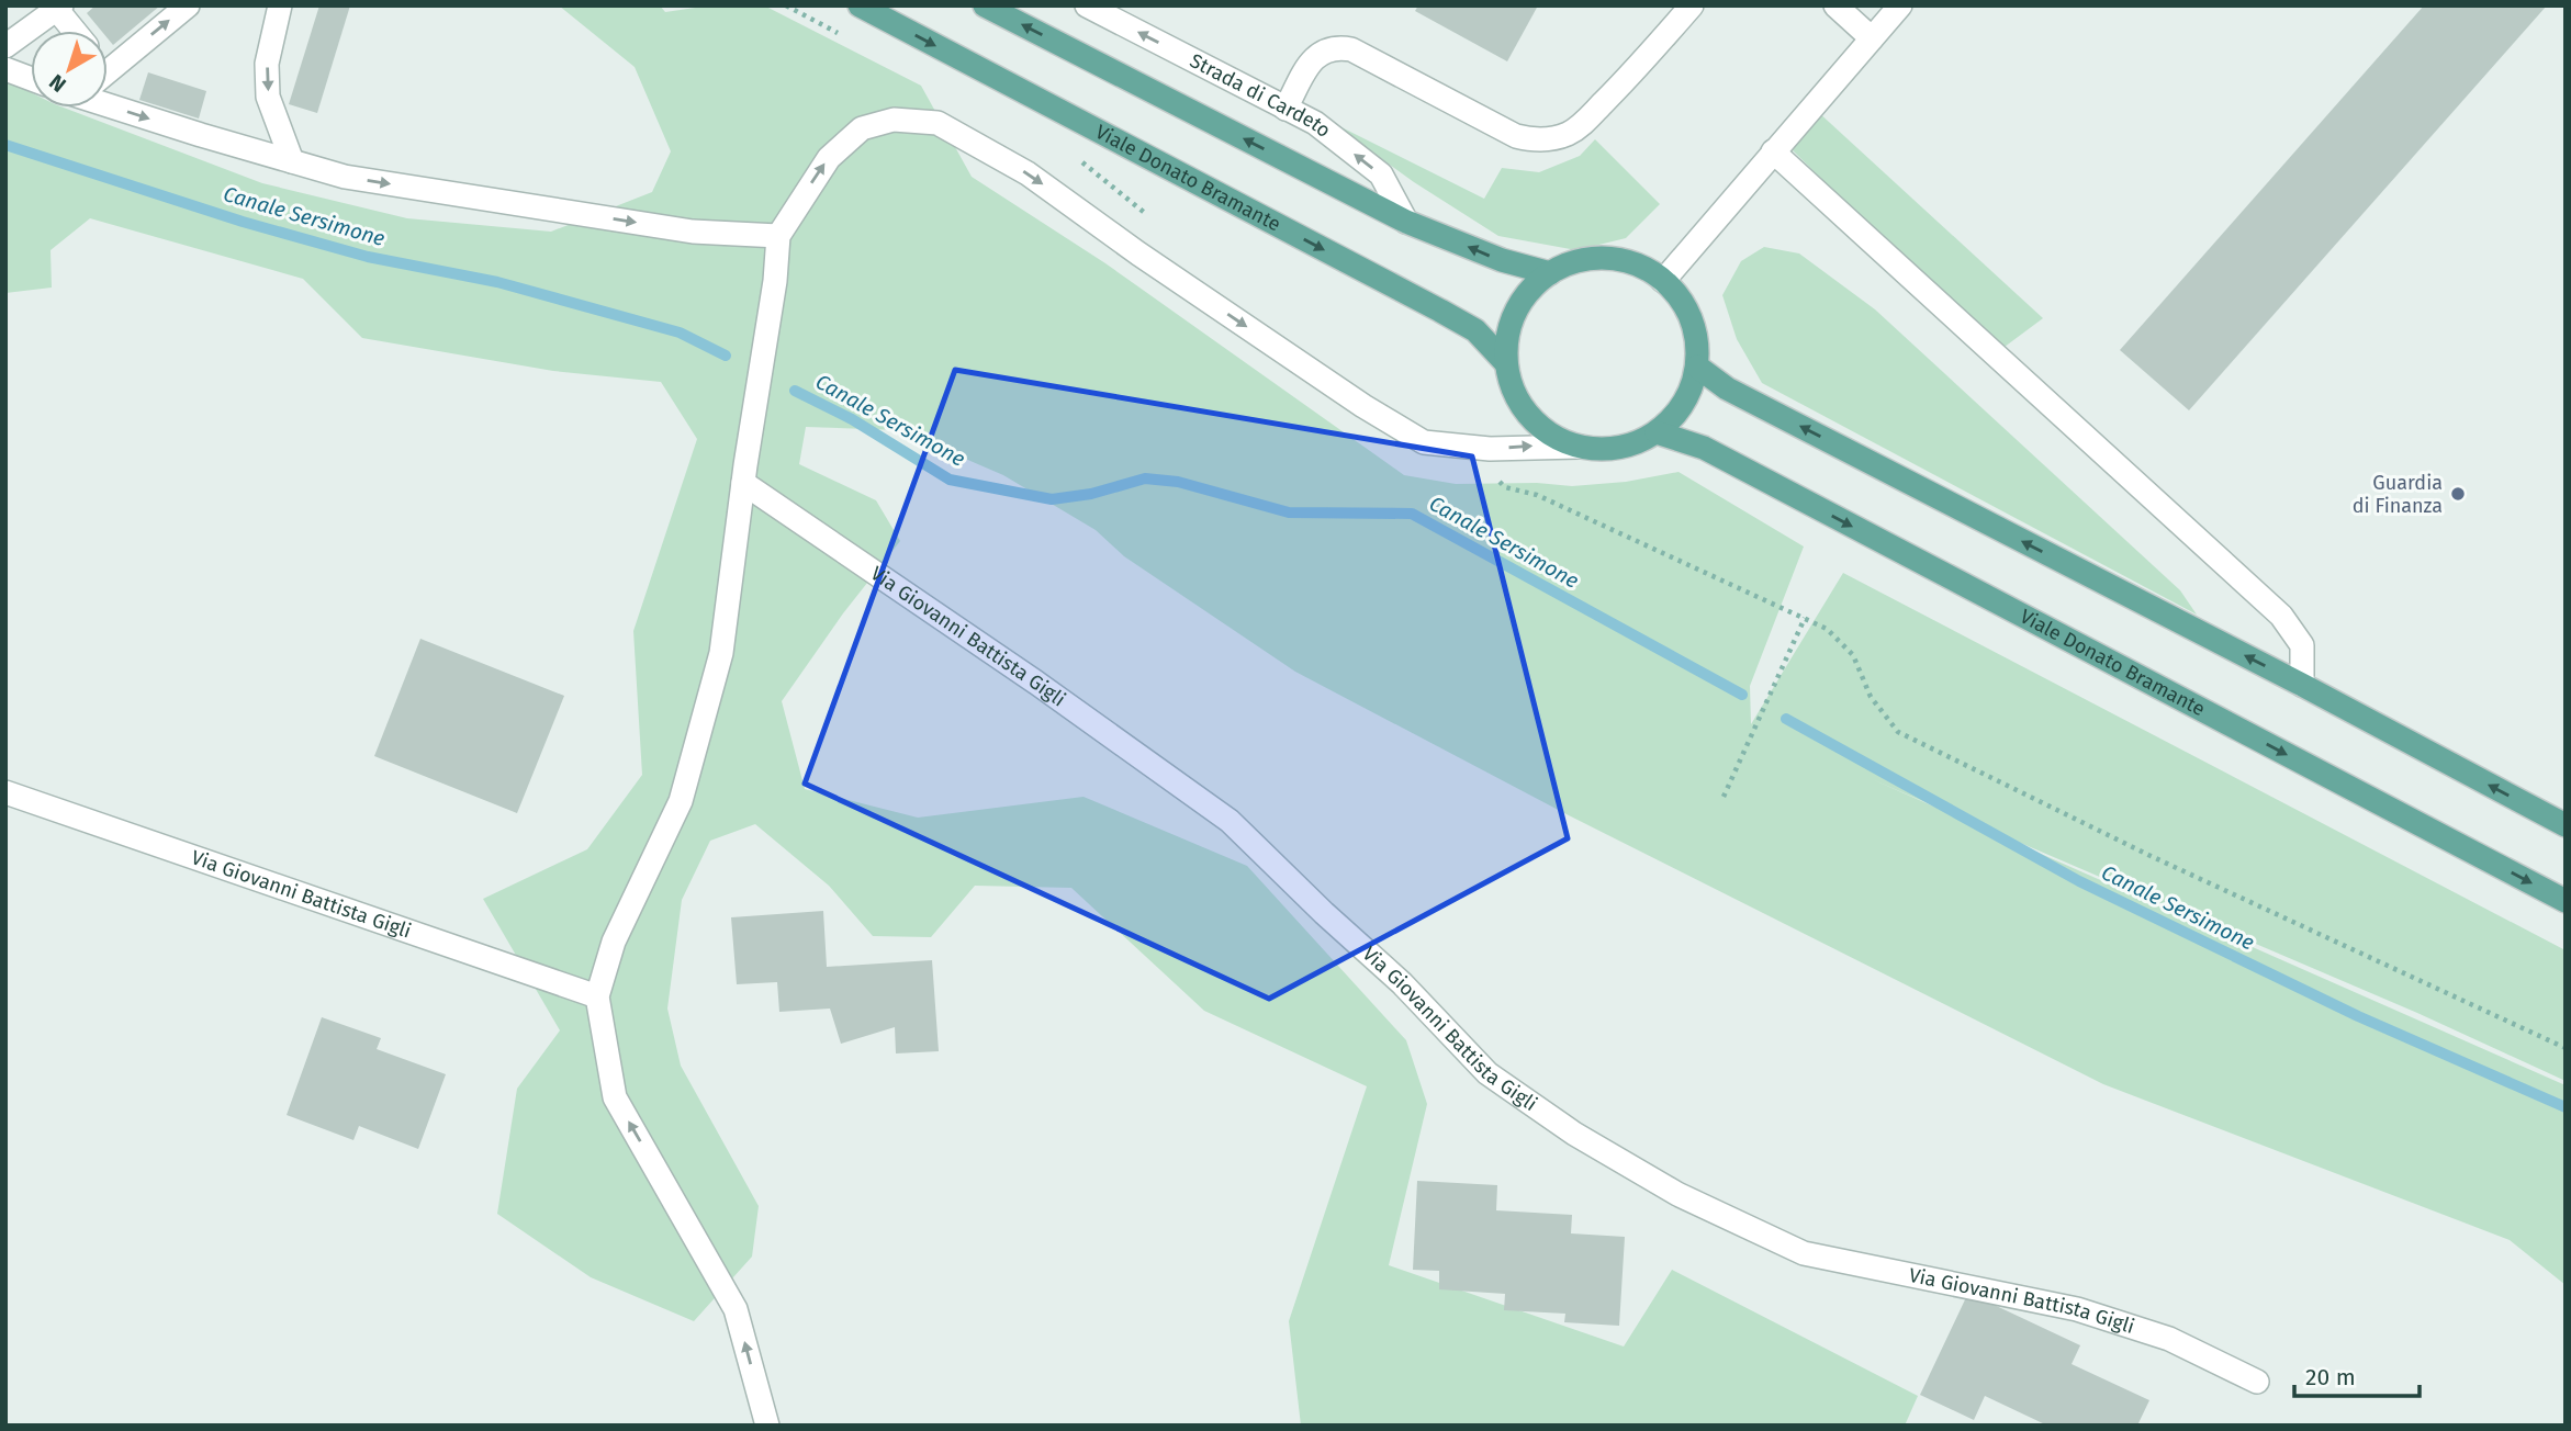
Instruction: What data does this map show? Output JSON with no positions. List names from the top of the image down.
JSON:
{
  "streets": {
    "main road": ["Viale Donato Bramante"],
    "street": ["Strada di Cardeto", "Via Giovanni Battista Gigli"]
  },
  "one_way": ["Strada di Cardeto"],
  "water": ["Canale Sersimone"],
  "places": ["Guardia di Finanza"],
  "scale_bar": "20 m",
  "north": "bottom left"
}
